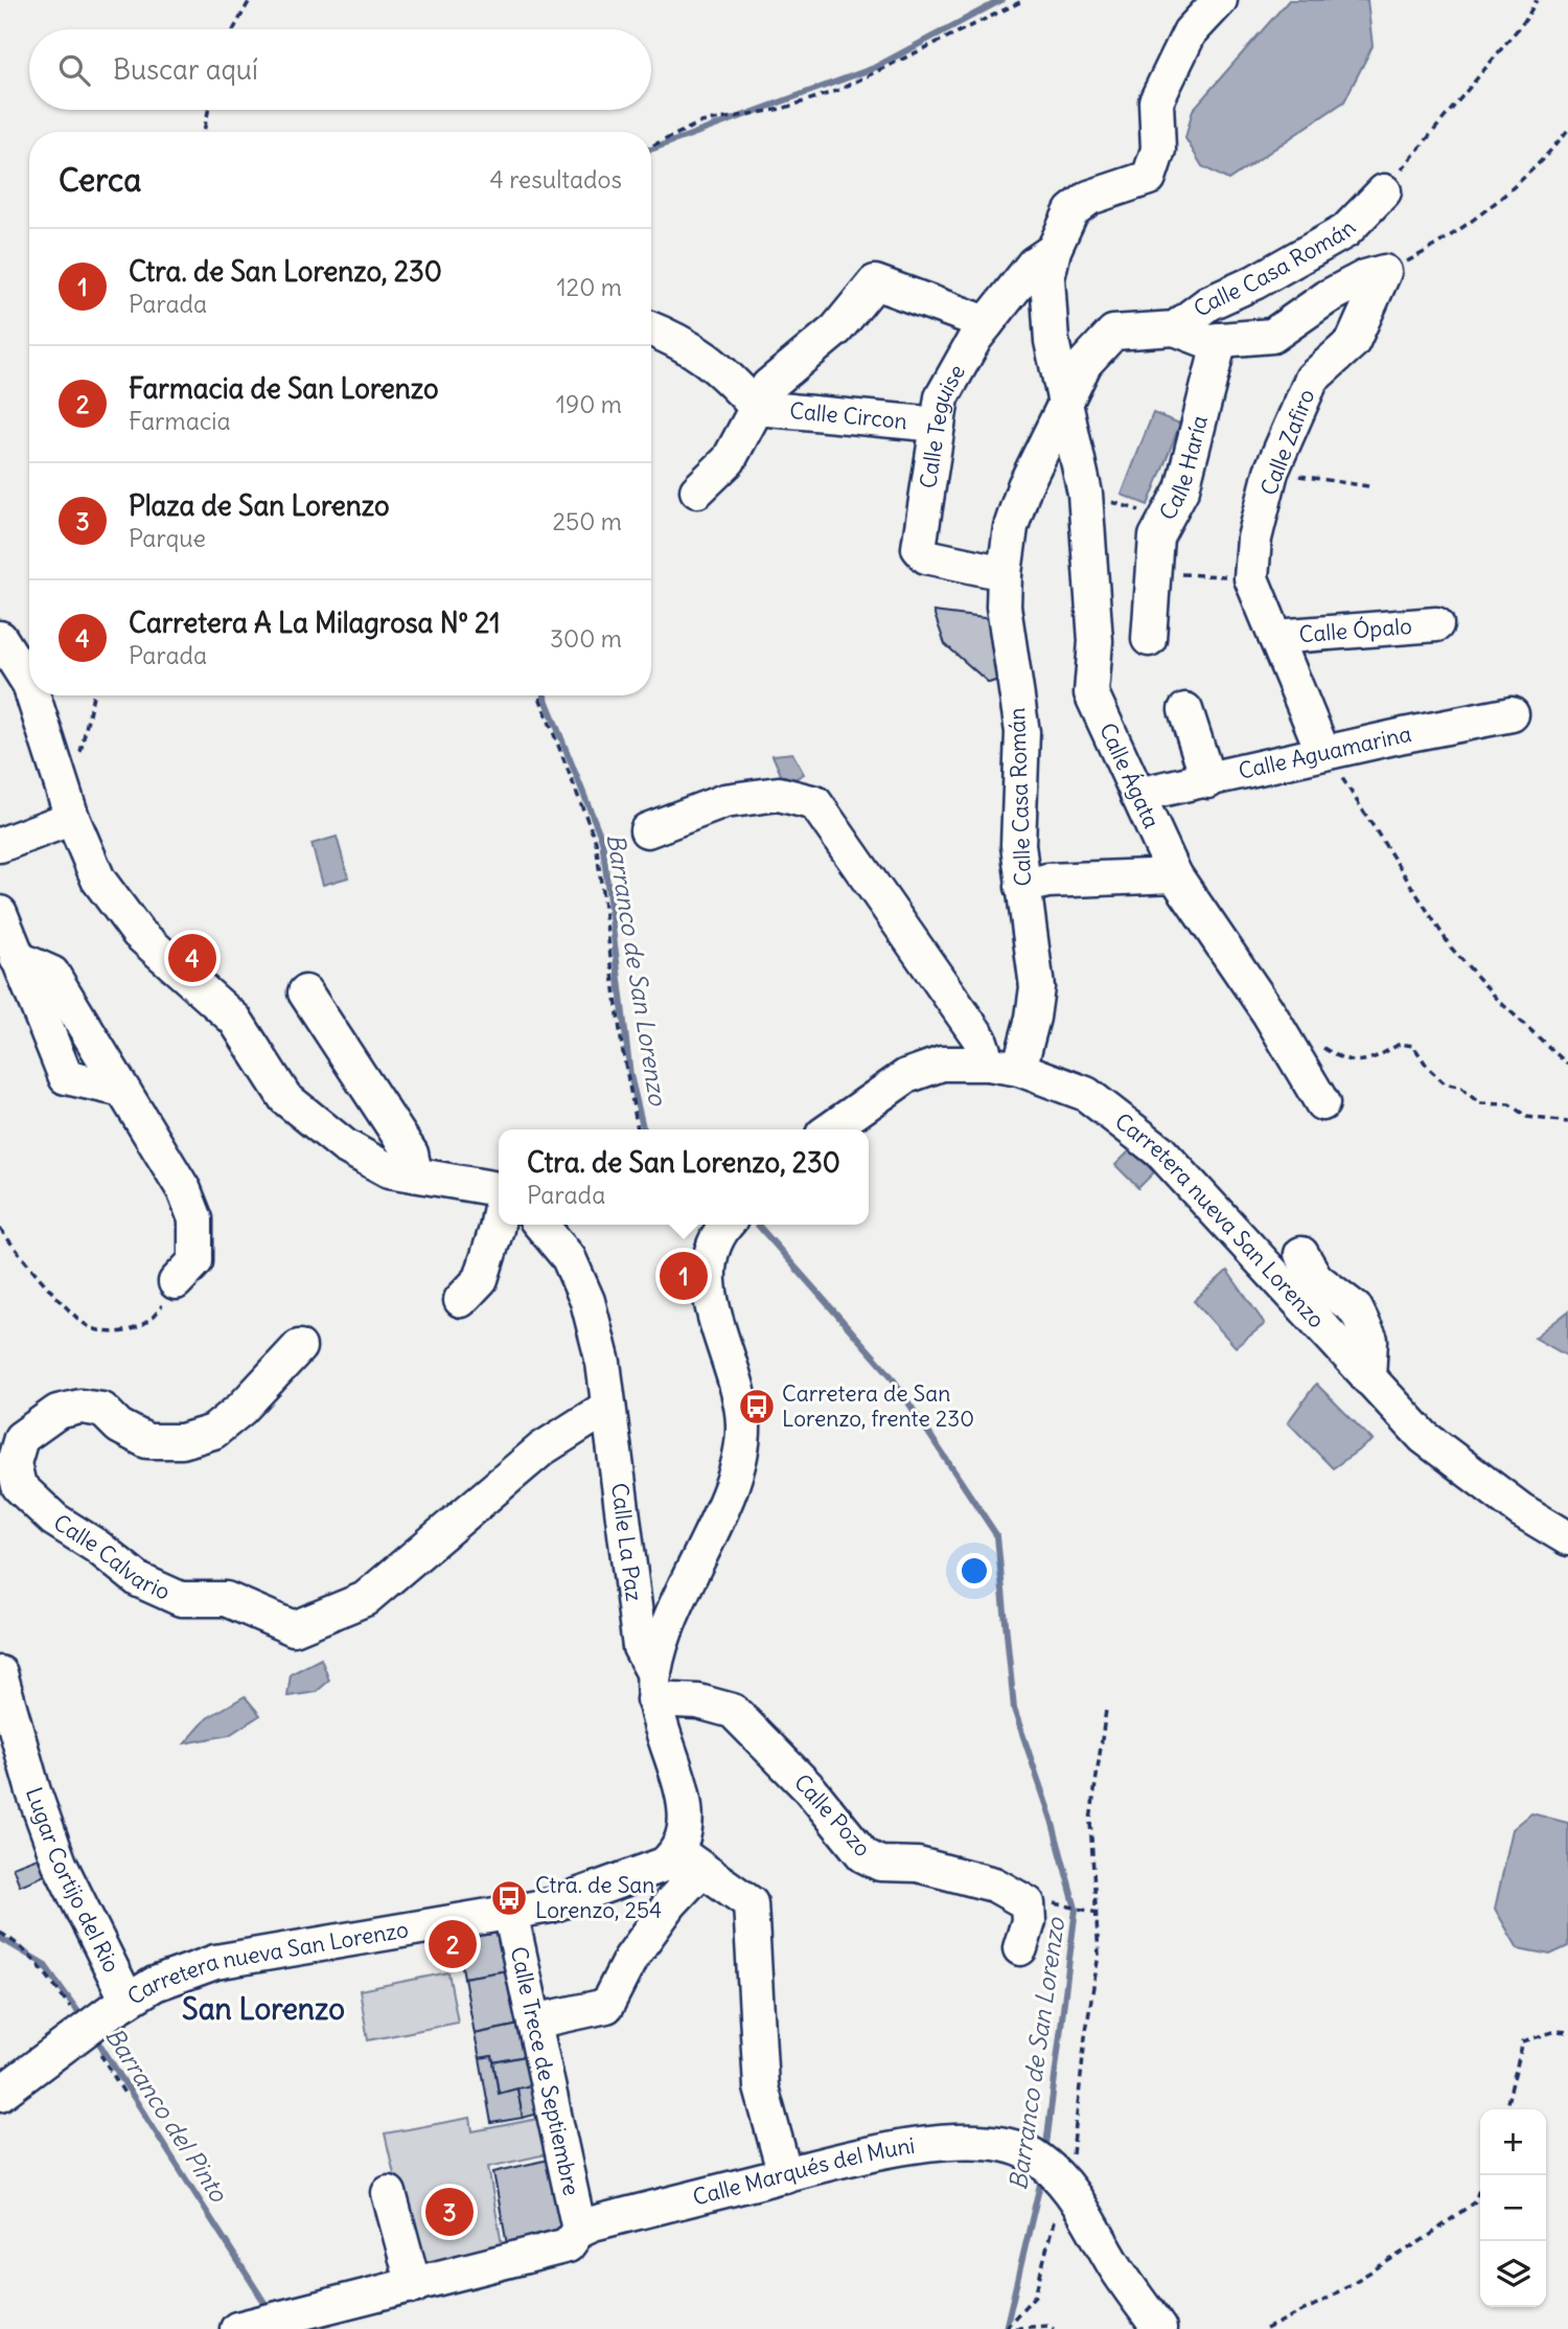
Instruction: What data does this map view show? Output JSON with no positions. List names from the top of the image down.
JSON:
{
  "streets": {
    "street": [
      "Calle Casa Román",
      "Calle Circon",
      "Calle Teguise",
      "Calle Zafiro",
      "Calle Haría",
      "Calle Ópalo",
      "Calle Aguamarina",
      "Calle Ágata",
      "Carretera nueva San Lorenzo",
      "Calle La Paz",
      "Calle Calvario",
      "Calle Pozo",
      "Lugar Cortijo del Rio",
      "Calle Trece de Septiembre",
      "Calle Marqués del Muni"
    ]
  },
  "crossings": [
    ["Calle Casa Román", "Calle Teguise"],
    ["Calle Casa Román", "Calle Ágata"],
    ["Calle Casa Román", "Carretera nueva San Lorenzo"],
    ["Calle Circon", "Calle Teguise"],
    ["Calle Zafiro", "Calle Ópalo"],
    ["Calle Zafiro", "Calle Aguamarina"],
    ["Calle Aguamarina", "Calle Ágata"],
    ["Carretera nueva San Lorenzo", "Lugar Cortijo del Rio"],
    ["Carretera nueva San Lorenzo", "Calle Trece de Septiembre"],
    ["Calle La Paz", "Calle Calvario"],
    ["Calle La Paz", "Calle Pozo"],
    ["Calle Trece de Septiembre", "Calle Marqués del Muni"]
  ],
  "districts": ["San Lorenzo"],
  "water": ["Barranco de San Lorenzo", "Barranco del Pinto"],
  "places": {
    "bus stop": ["Carretera de San Lorenzo, frente 230", "Ctra. de San Lorenzo, 254"]
  },
  "page": {
    "search": "Buscar aquí",
    "heading": ["Cerca", "4 resultados"],
    "list": [
      {
        "mark": "1",
        "name": "Ctra. de San Lorenzo, 230",
        "note": "Parada",
        "value": "120 m"
      },
      {
        "mark": "2",
        "name": "Farmacia de San Lorenzo",
        "note": "Farmacia",
        "value": "190 m"
      },
      {
        "mark": "3",
        "name": "Plaza de San Lorenzo",
        "note": "Parque",
        "value": "250 m"
      },
      {
        "mark": "4",
        "name": "Carretera A La Milagrosa Nº 21",
        "note": "Parada",
        "value": "300 m"
      }
    ],
    "pins": [
      "4",
      "1",
      "2",
      "3"
    ],
    "popup": ["Ctra. de San Lorenzo, 230", "Parada"],
    "map_buttons": ["+", "−"]
  }
}
